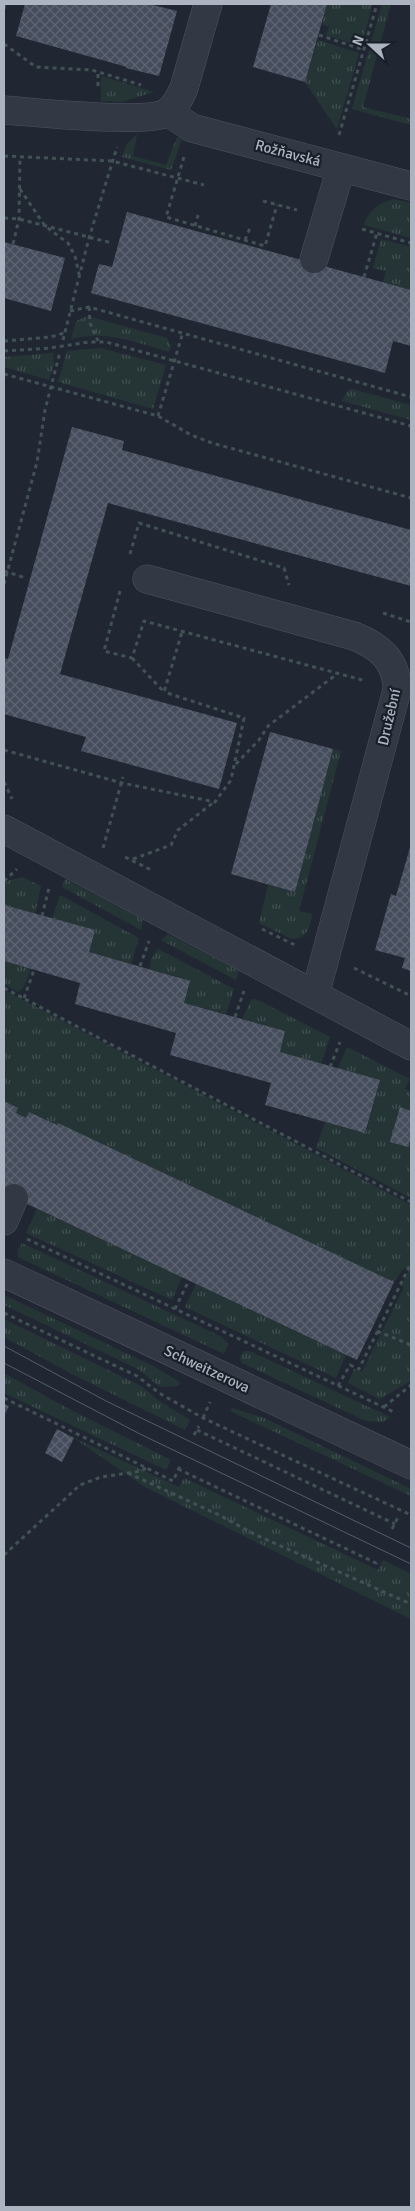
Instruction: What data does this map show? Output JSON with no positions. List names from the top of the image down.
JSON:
{
  "streets": {
    "street": ["Rožňavská", "Družební", "Schweitzerova"]
  },
  "north": "left"
}
